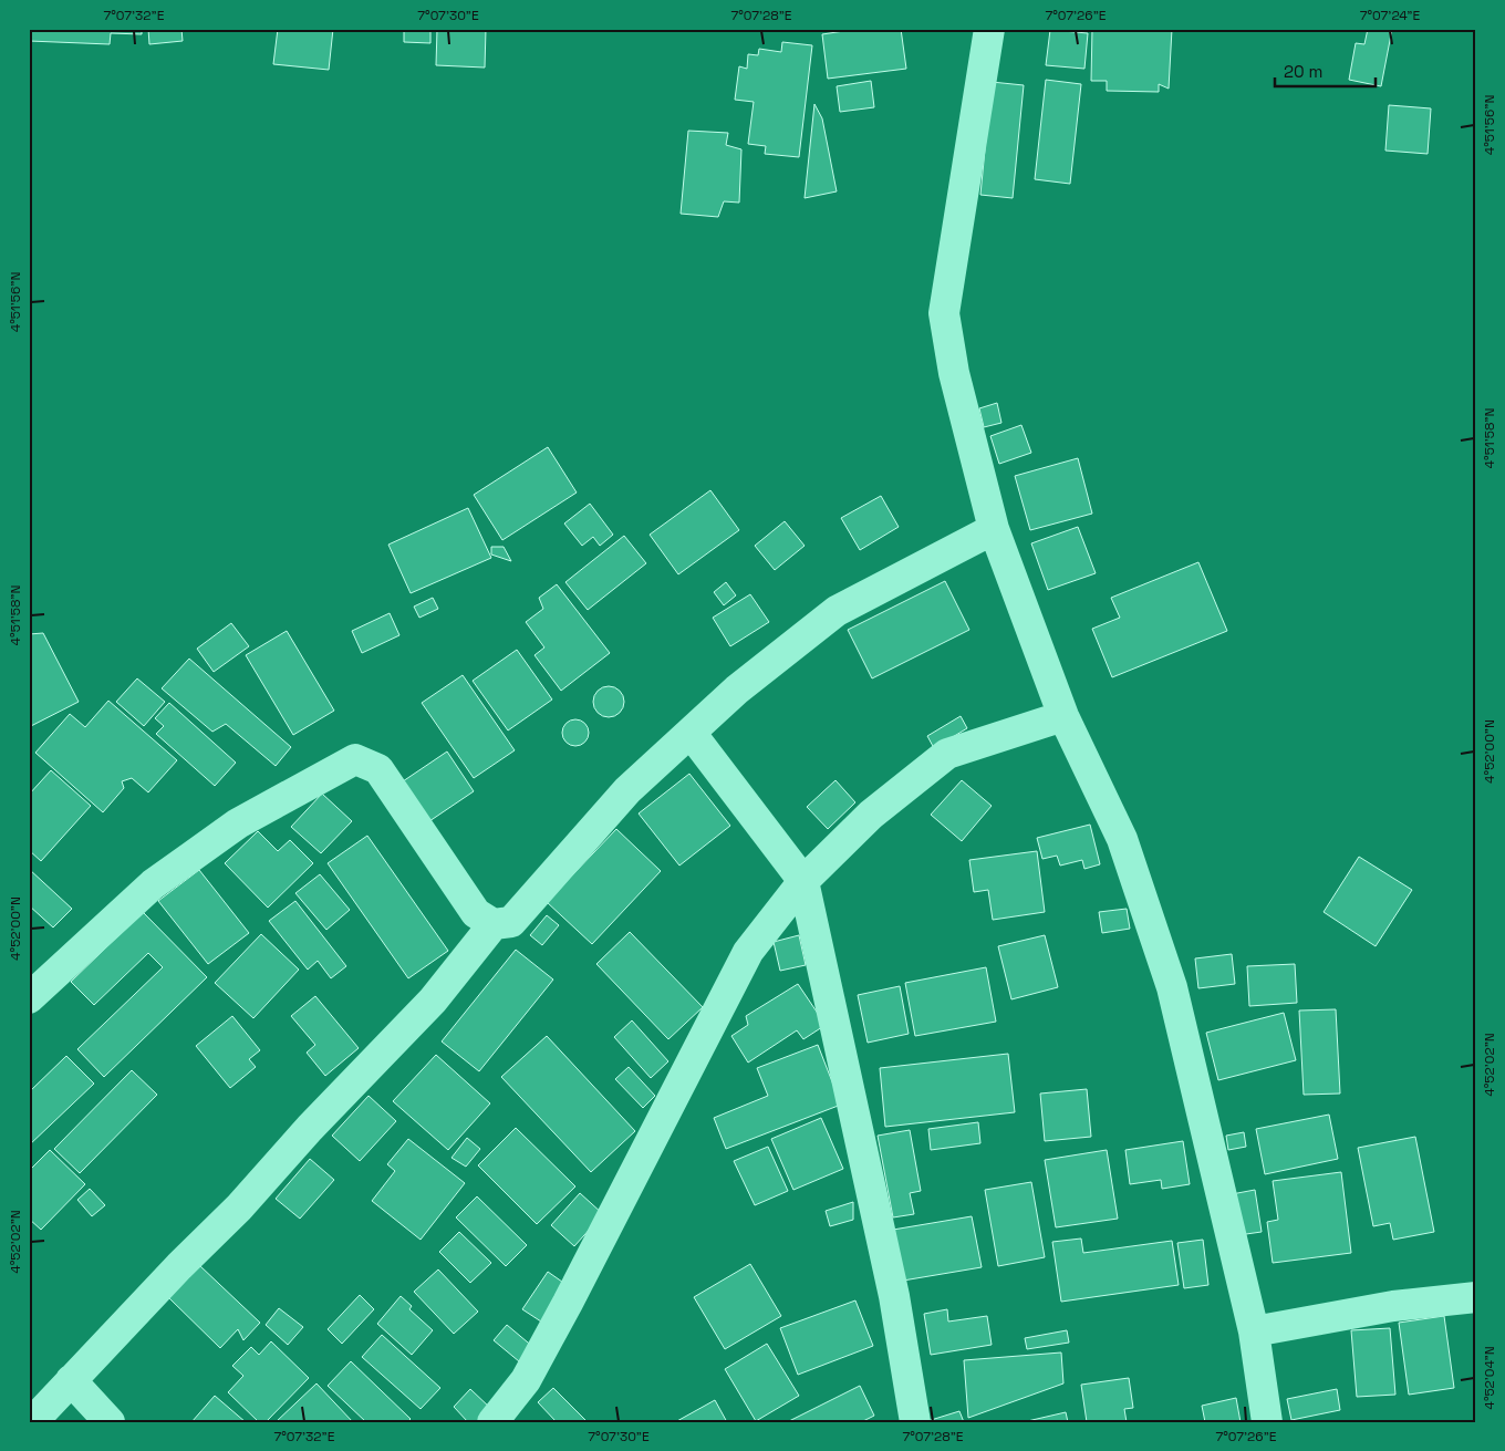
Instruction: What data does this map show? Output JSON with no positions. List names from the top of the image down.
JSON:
{
  "scale_bar": "20 m",
  "coordinates": [
    "7°07'32\"E",
    "7°07'30\"E",
    "7°07'28\"E",
    "7°07'26\"E",
    "7°07'24\"E",
    "4°51'56\"N",
    "4°51'58\"N",
    "4°52'00\"N",
    "4°52'02\"N",
    "4°52'04\"N"
  ]
}
